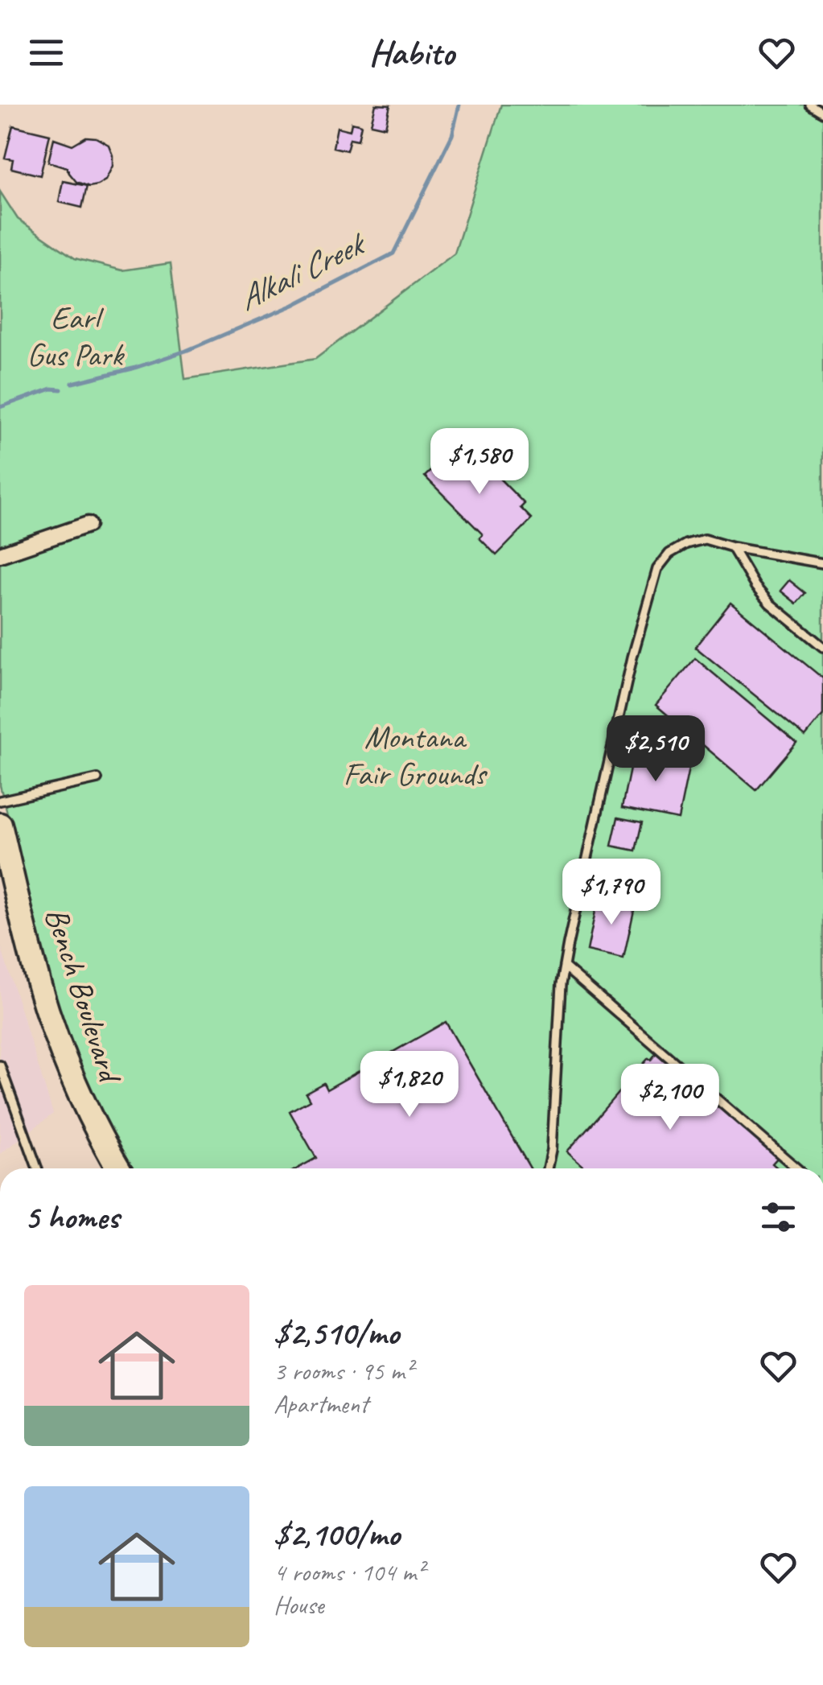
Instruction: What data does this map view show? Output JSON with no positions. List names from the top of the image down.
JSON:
{
  "streets": {
    "main road": ["Bench Boulevard"]
  },
  "water": ["Alkali Creek"],
  "parks": ["Earl Gus Park", "Montana Fair Grounds"],
  "page": {
    "header": "Habito",
    "price": [
      "$1,580",
      "$2,510",
      "$1,790",
      "$1,820",
      "$2,100"
    ],
    "heading": "5 homes",
    "list": [
      {
        "name": "$2,510/mo",
        "note": "3 rooms · 95 m² · Apartment"
      },
      {
        "name": "$2,100/mo",
        "note": "4 rooms · 104 m² · House"
      }
    ]
  }
}
